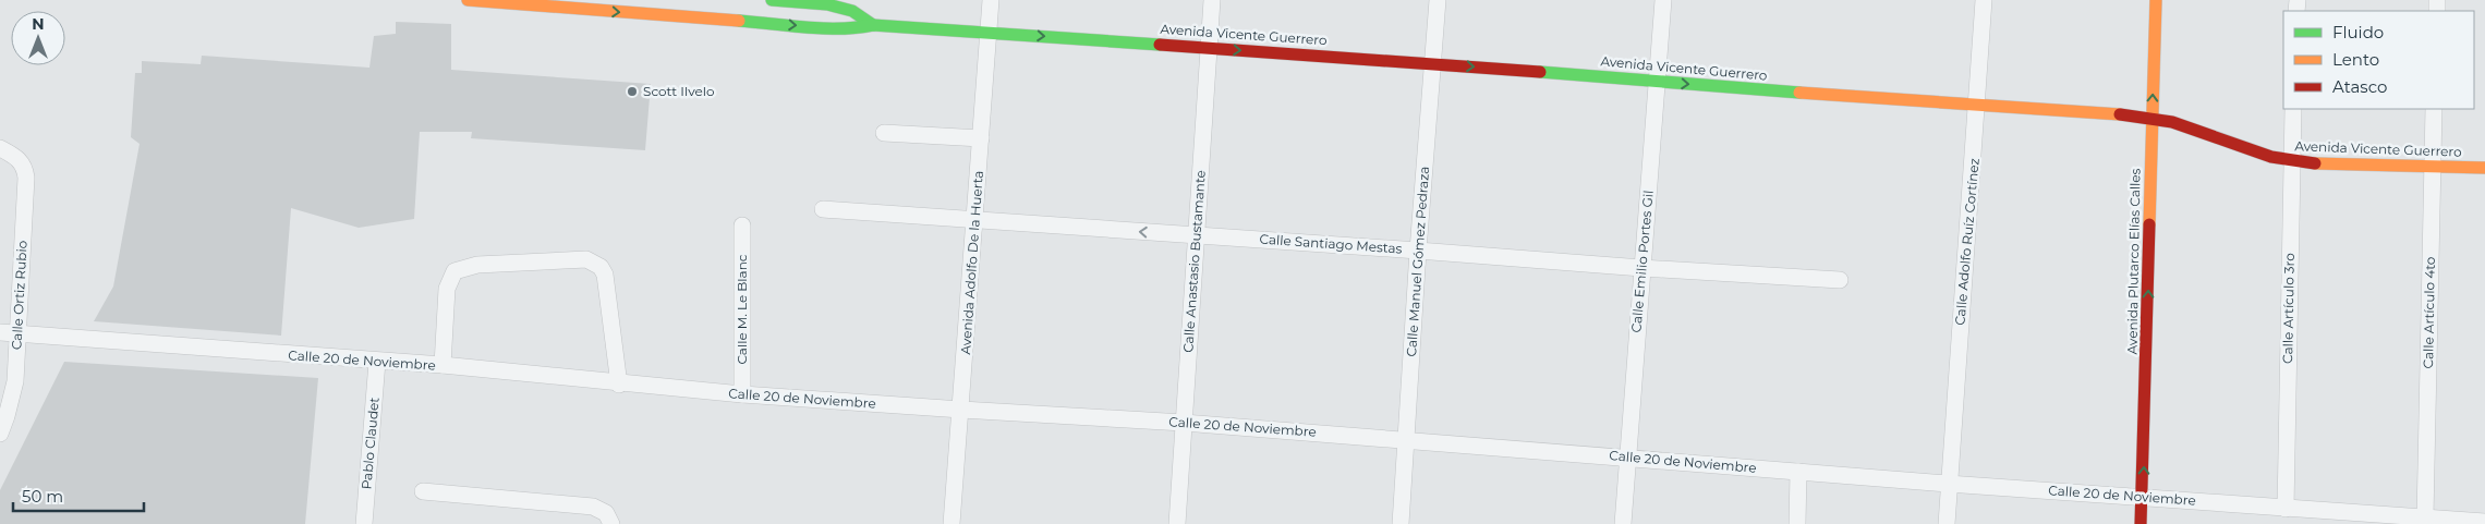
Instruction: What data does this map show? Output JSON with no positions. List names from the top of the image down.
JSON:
{
  "streets": {
    "street": [
      "Avenida Vicente Guerrero",
      "Calle Adolfo Ruíz Cortínez",
      "Calle Santiago Mestas",
      "Calle Anastasio Bustamante",
      "Calle Manuel Gómez Pedraza",
      "Calle Emilio Portes Gil",
      "Avenida Plutarco Elías Calles",
      "Avenida Adolfo De la Huerta",
      "Calle Ortiz Rubio",
      "Calle Artículo 3ro",
      "Calle M. Le Blanc",
      "Calle Artículo 4to",
      "Calle 20 de Noviembre",
      "Pablo Claudet"
    ]
  },
  "crossings": [
    ["Avenida Vicente Guerrero", "Calle Adolfo Ruíz Cortínez"],
    ["Avenida Vicente Guerrero", "Calle Anastasio Bustamante"],
    ["Avenida Vicente Guerrero", "Calle Manuel Gómez Pedraza"],
    ["Avenida Vicente Guerrero", "Calle Emilio Portes Gil"],
    ["Avenida Vicente Guerrero", "Avenida Plutarco Elías Calles"],
    ["Avenida Vicente Guerrero", "Avenida Adolfo De la Huerta"],
    ["Avenida Vicente Guerrero", "Calle Artículo 3ro"],
    ["Avenida Vicente Guerrero", "Calle Artículo 4to"],
    ["Calle Adolfo Ruíz Cortínez", "Calle 20 de Noviembre"],
    ["Calle Santiago Mestas", "Calle Anastasio Bustamante"],
    ["Calle Santiago Mestas", "Calle Manuel Gómez Pedraza"],
    ["Calle Santiago Mestas", "Calle Emilio Portes Gil"],
    ["Calle Santiago Mestas", "Avenida Adolfo De la Huerta"],
    ["Calle Anastasio Bustamante", "Calle 20 de Noviembre"],
    ["Calle Manuel Gómez Pedraza", "Calle 20 de Noviembre"],
    ["Calle Emilio Portes Gil", "Calle 20 de Noviembre"],
    ["Avenida Plutarco Elías Calles", "Calle 20 de Noviembre"],
    ["Avenida Adolfo De la Huerta", "Calle 20 de Noviembre"],
    ["Calle Ortiz Rubio", "Calle 20 de Noviembre"],
    ["Calle Artículo 3ro", "Calle 20 de Noviembre"],
    ["Calle M. Le Blanc", "Calle 20 de Noviembre"],
    ["Calle Artículo 4to", "Calle 20 de Noviembre"],
    ["Calle 20 de Noviembre", "Pablo Claudet"]
  ],
  "one_way": ["Avenida Vicente Guerrero", "Avenida Plutarco Elías Calles"],
  "places": ["Scott Ilvelo"],
  "legend": ["Fluido", "Lento", "Atasco"],
  "scale_bar": "50 m",
  "north": "top"
}
